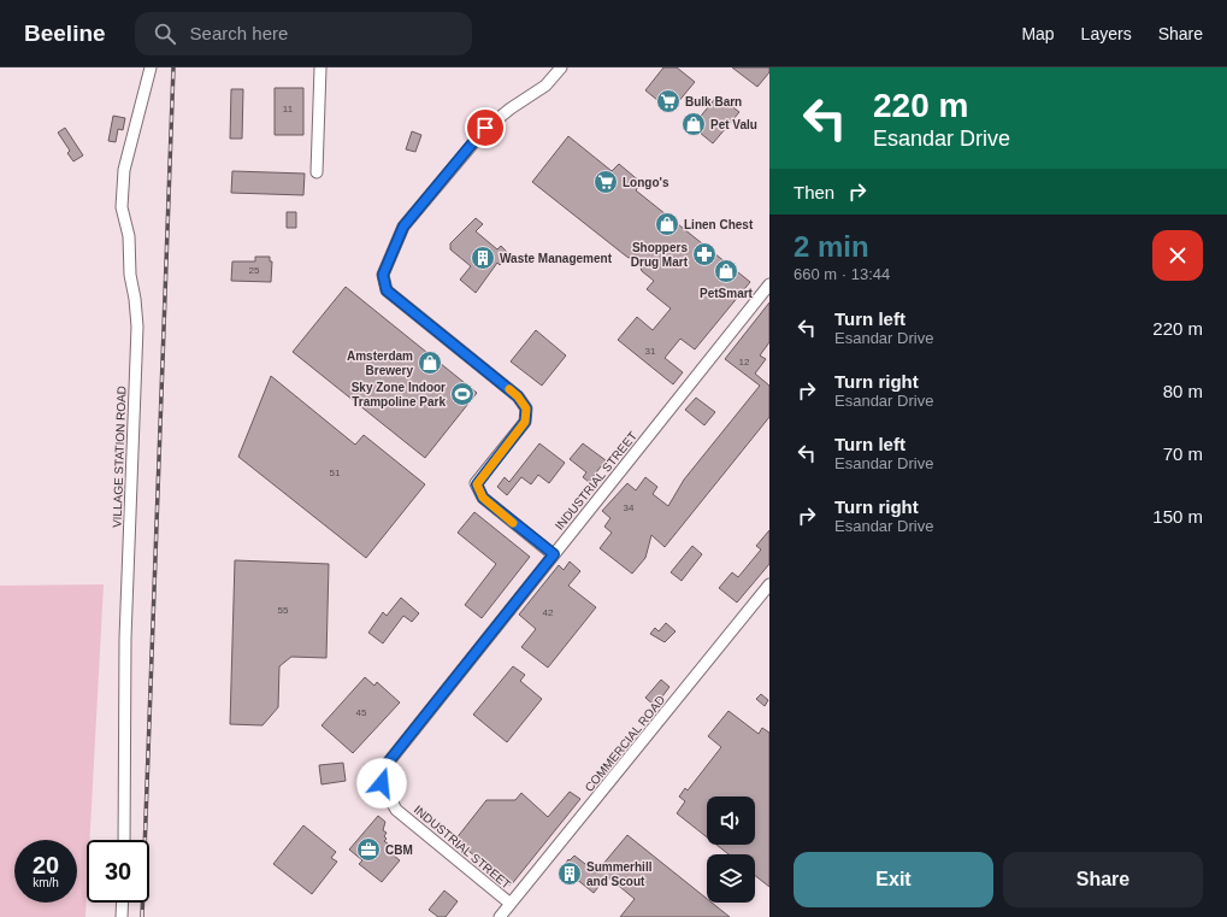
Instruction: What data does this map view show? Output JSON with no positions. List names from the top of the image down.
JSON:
{
  "streets": {
    "street": ["VILLAGE STATION ROAD", "INDUSTRIAL STREET", "COMMERCIAL ROAD"]
  },
  "crossings": [
    ["INDUSTRIAL STREET", "COMMERCIAL ROAD"]
  ],
  "places": {
    "supermarket": ["Bulk Barn", "Longo's"],
    "shop": [
      "Pet Valu",
      "Linen Chest",
      "PetSmart",
      "Amsterdam Brewery"
    ],
    "pharmacy": ["Shoppers Drug Mart"],
    "building": ["Waste Management", "Summerhill and Scout"],
    "sports": ["Sky Zone Indoor Trampoline Park"],
    "office": ["CBM"]
  },
  "house_numbers": [
    "11",
    "25",
    "31",
    "12",
    "51",
    "34",
    "55",
    "42",
    "45"
  ],
  "page": {
    "header": "Beeline",
    "search": "Search here",
    "nav": ["Map", "Layers", "Share"],
    "turn": ["220 m", "Esandar Drive"],
    "then": "Then",
    "heading": ["2 min", "660 m · 13:44"],
    "list": [
      {
        "name": "Turn left",
        "note": "Esandar Drive",
        "value": "220 m"
      },
      {
        "name": "Turn right",
        "note": "Esandar Drive",
        "value": "80 m"
      },
      {
        "name": "Turn left",
        "note": "Esandar Drive",
        "value": "70 m"
      },
      {
        "name": "Turn right",
        "note": "Esandar Drive",
        "value": "150 m"
      }
    ],
    "speed": "20 km/h",
    "limit": "30",
    "buttons": ["Exit", "Share"]
  }
}
